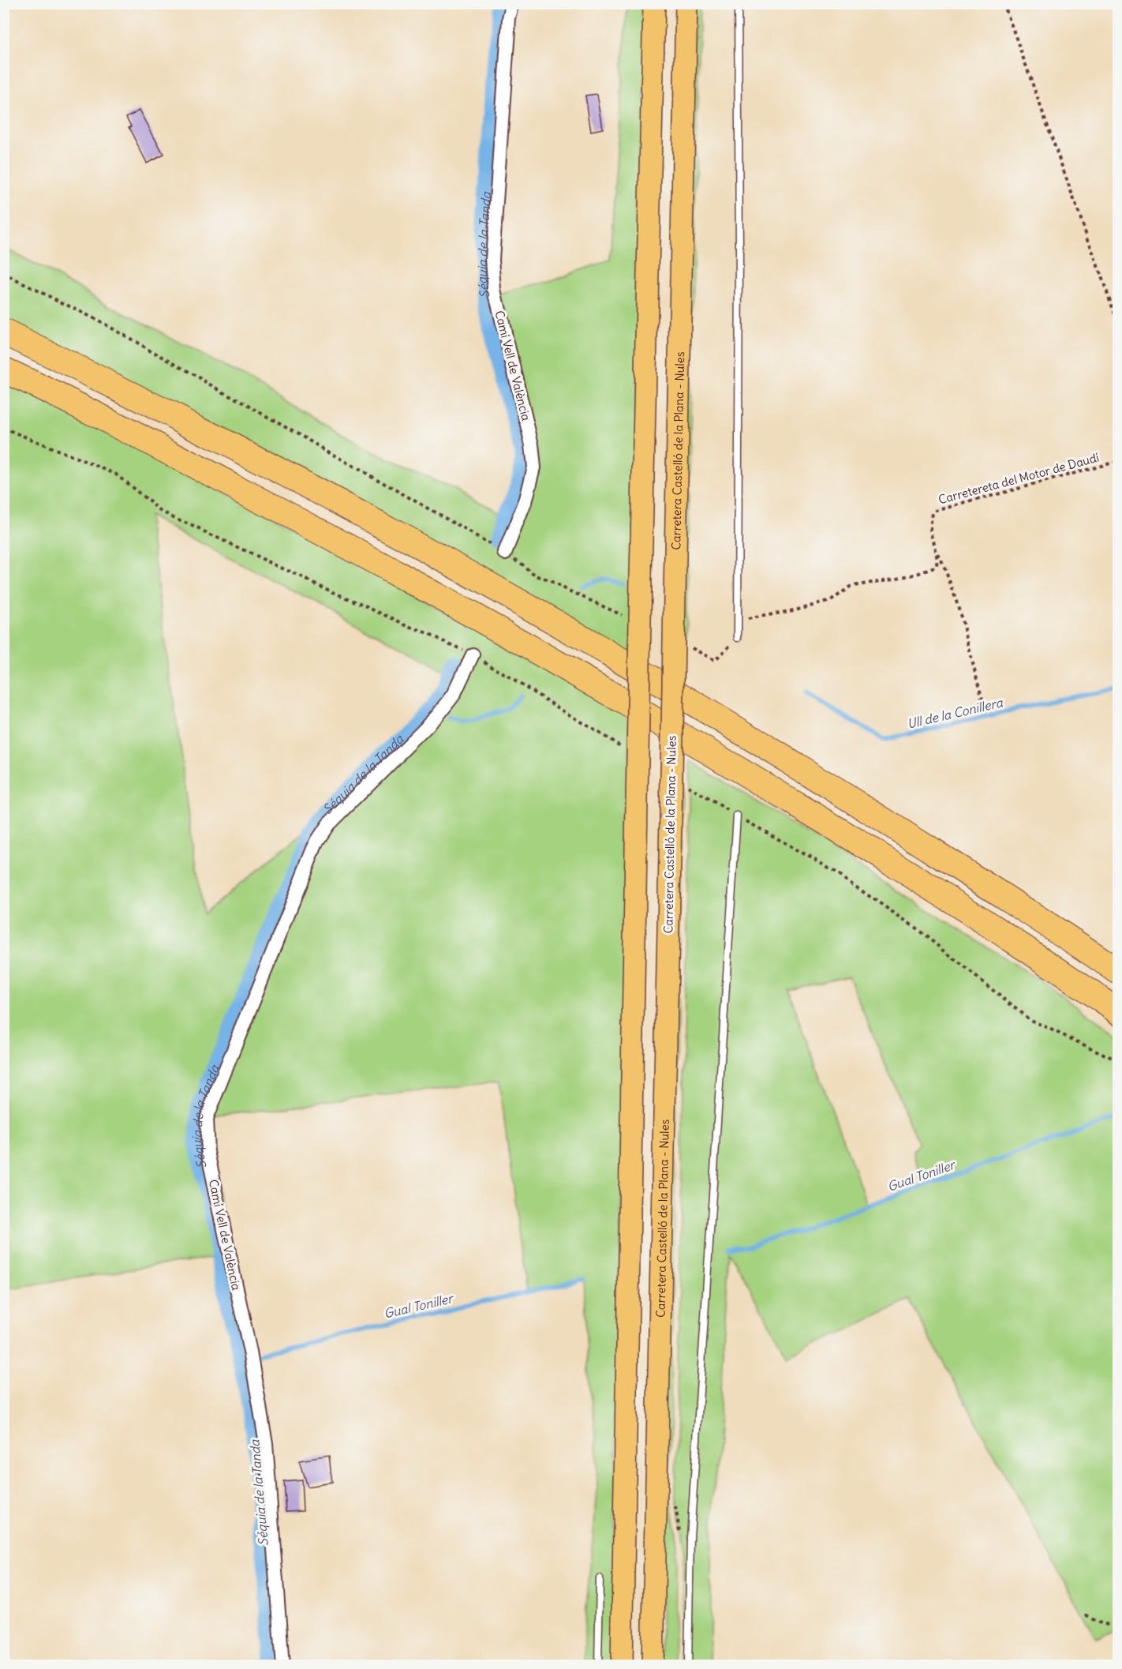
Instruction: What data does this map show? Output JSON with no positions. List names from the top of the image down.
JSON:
{
  "streets": {
    "main road": ["Carretera Castelló de la Plana - Nules"],
    "street": ["Camí Vell de València"],
    "path": ["Carretereta del Motor de Daudí"]
  },
  "water": ["Séquia de la Tanda", "Ull de la Conillera", "Gual Toniller"]
}
